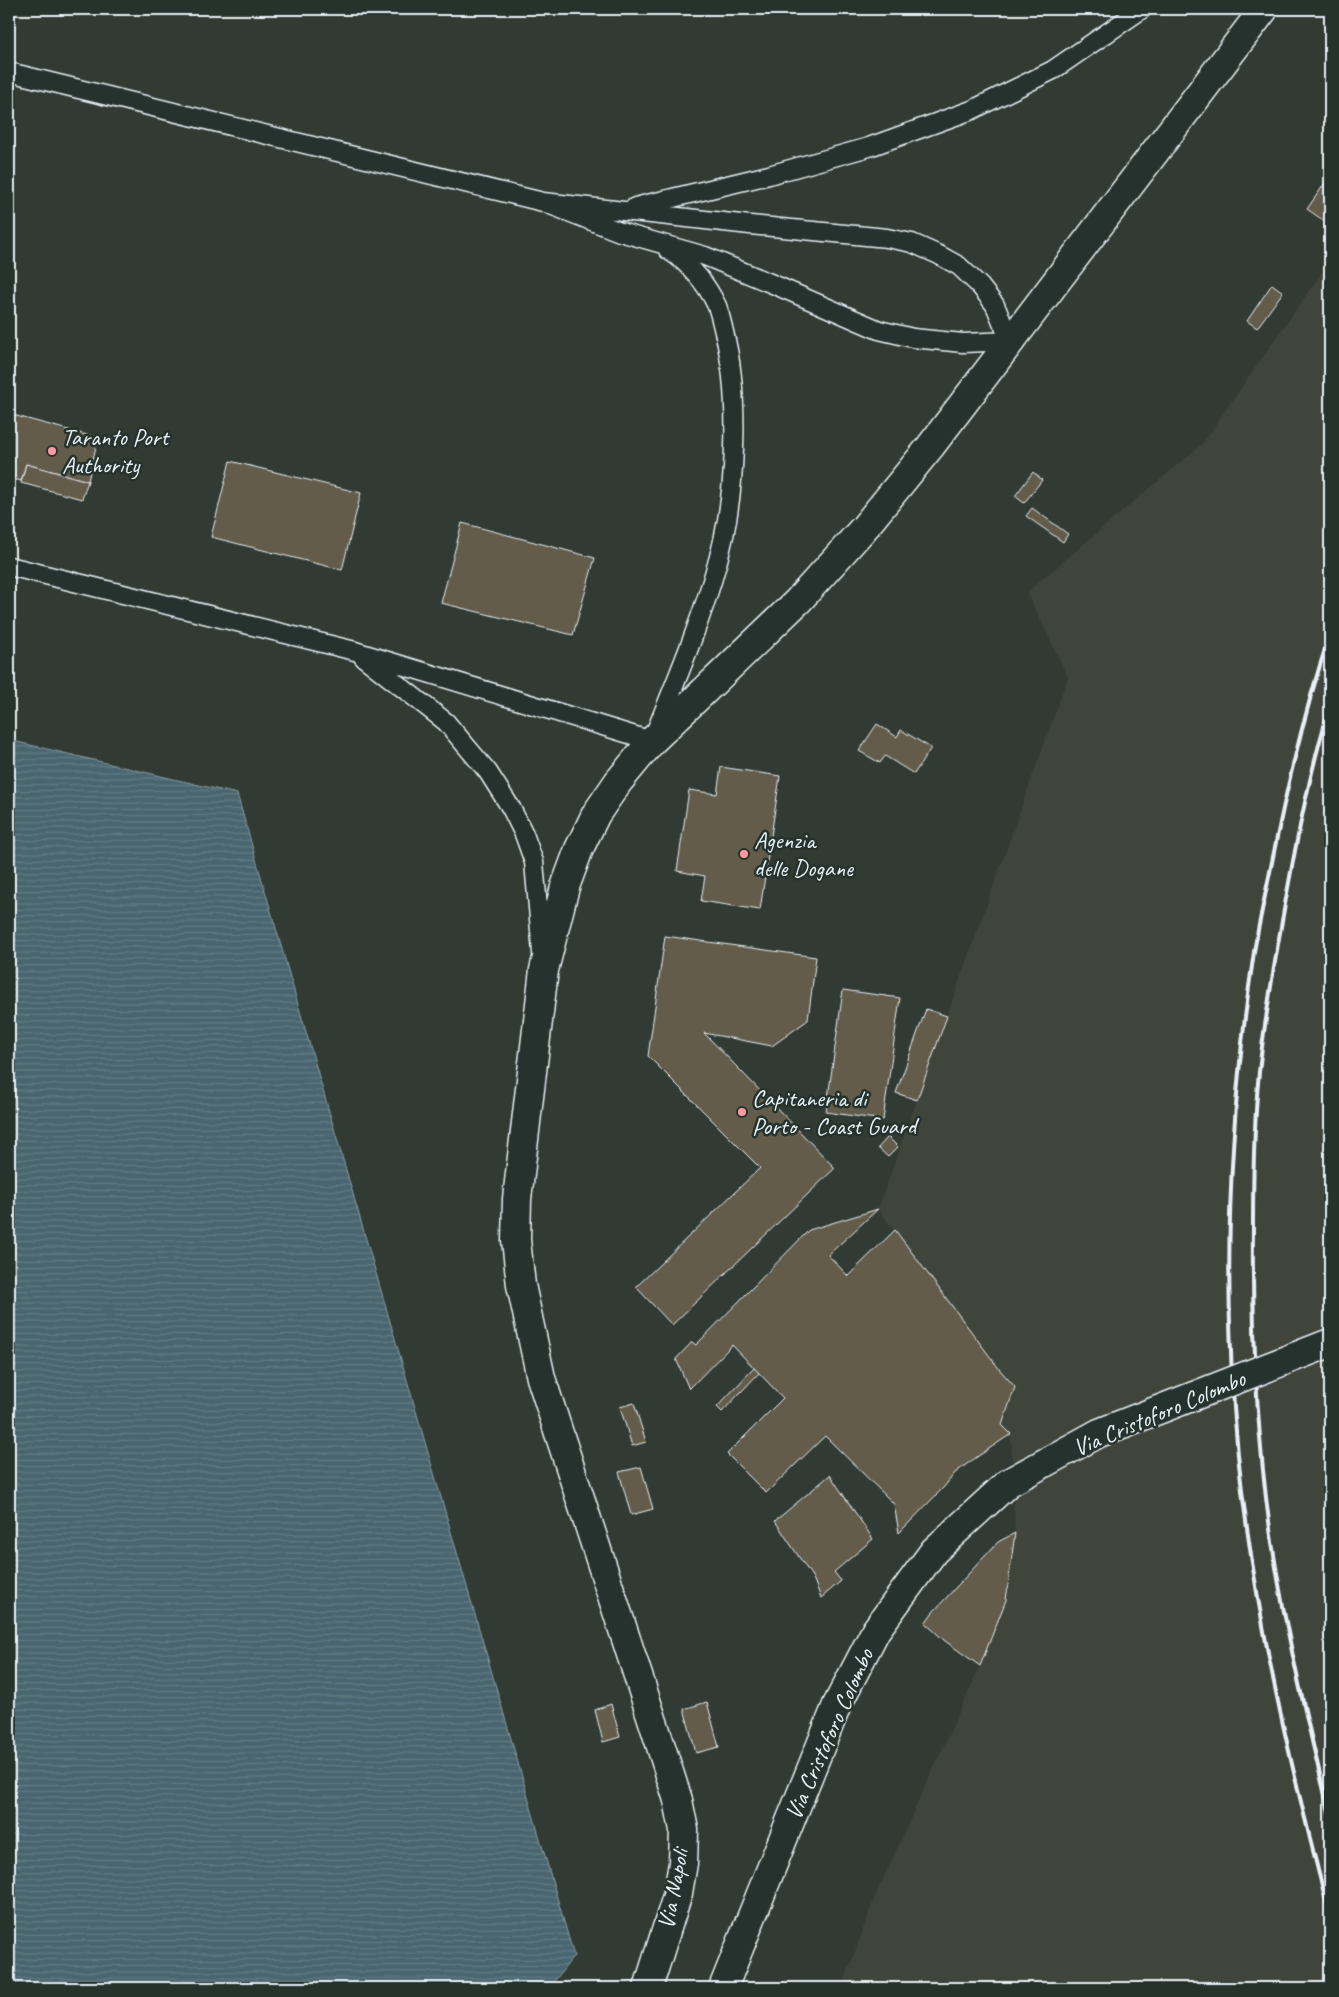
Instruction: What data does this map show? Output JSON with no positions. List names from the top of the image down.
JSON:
{
  "streets": {
    "street": ["Via Cristoforo Colombo", "Via Napoli"]
  },
  "places": ["Taranto Port Authority", "Agenzia delle Dogane", "Capitaneria di Porto - Coast Guard"]
}
